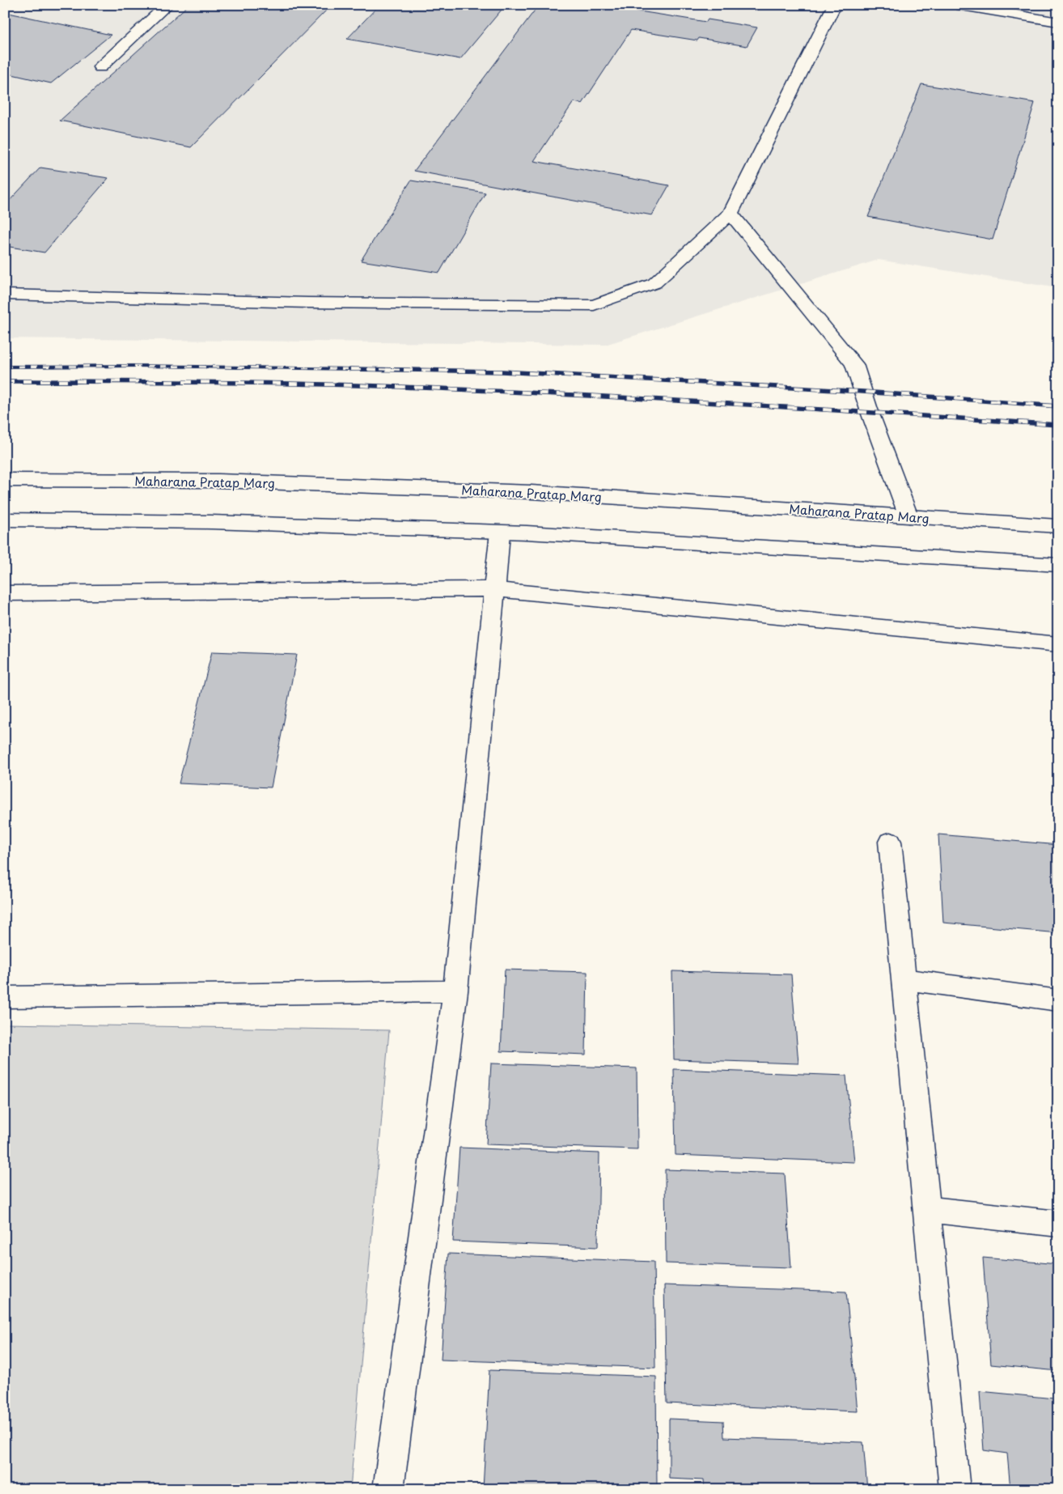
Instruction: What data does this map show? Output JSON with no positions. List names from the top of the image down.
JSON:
{
  "streets": {
    "street": ["Maharana Pratap Marg"]
  }
}
